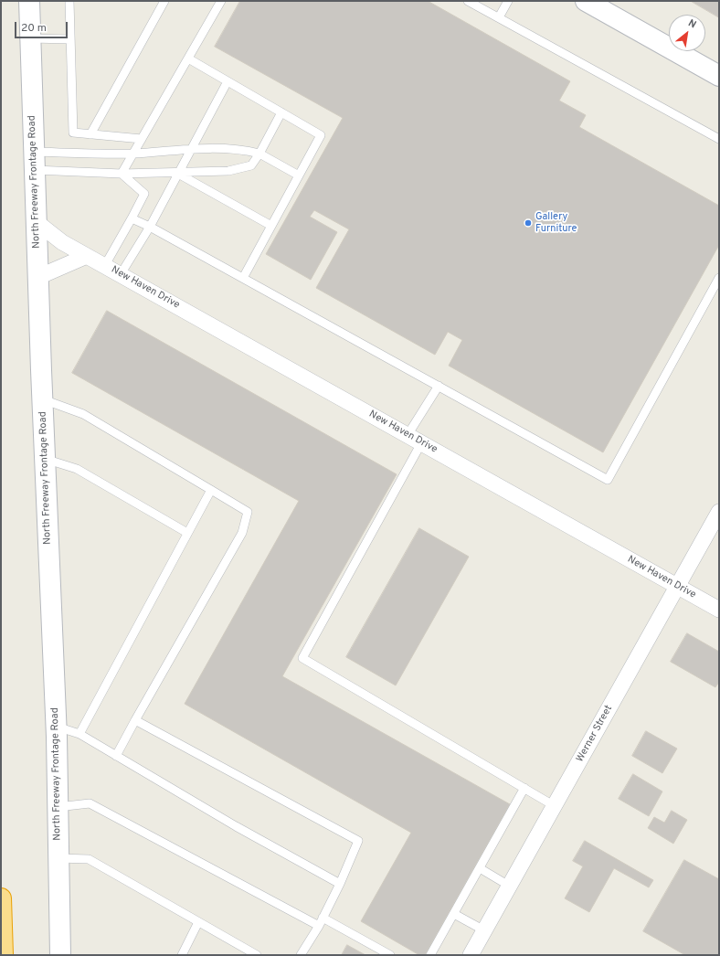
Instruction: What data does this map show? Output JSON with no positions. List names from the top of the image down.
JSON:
{
  "streets": {
    "main road": ["North Freeway Frontage Road"],
    "street": ["New Haven Drive", "Werner Street"]
  },
  "crossings": [
    ["North Freeway Frontage Road", "New Haven Drive"],
    ["New Haven Drive", "Werner Street"]
  ],
  "places": ["Gallery Furniture"],
  "scale_bar": "20 m",
  "north": "top right"
}
